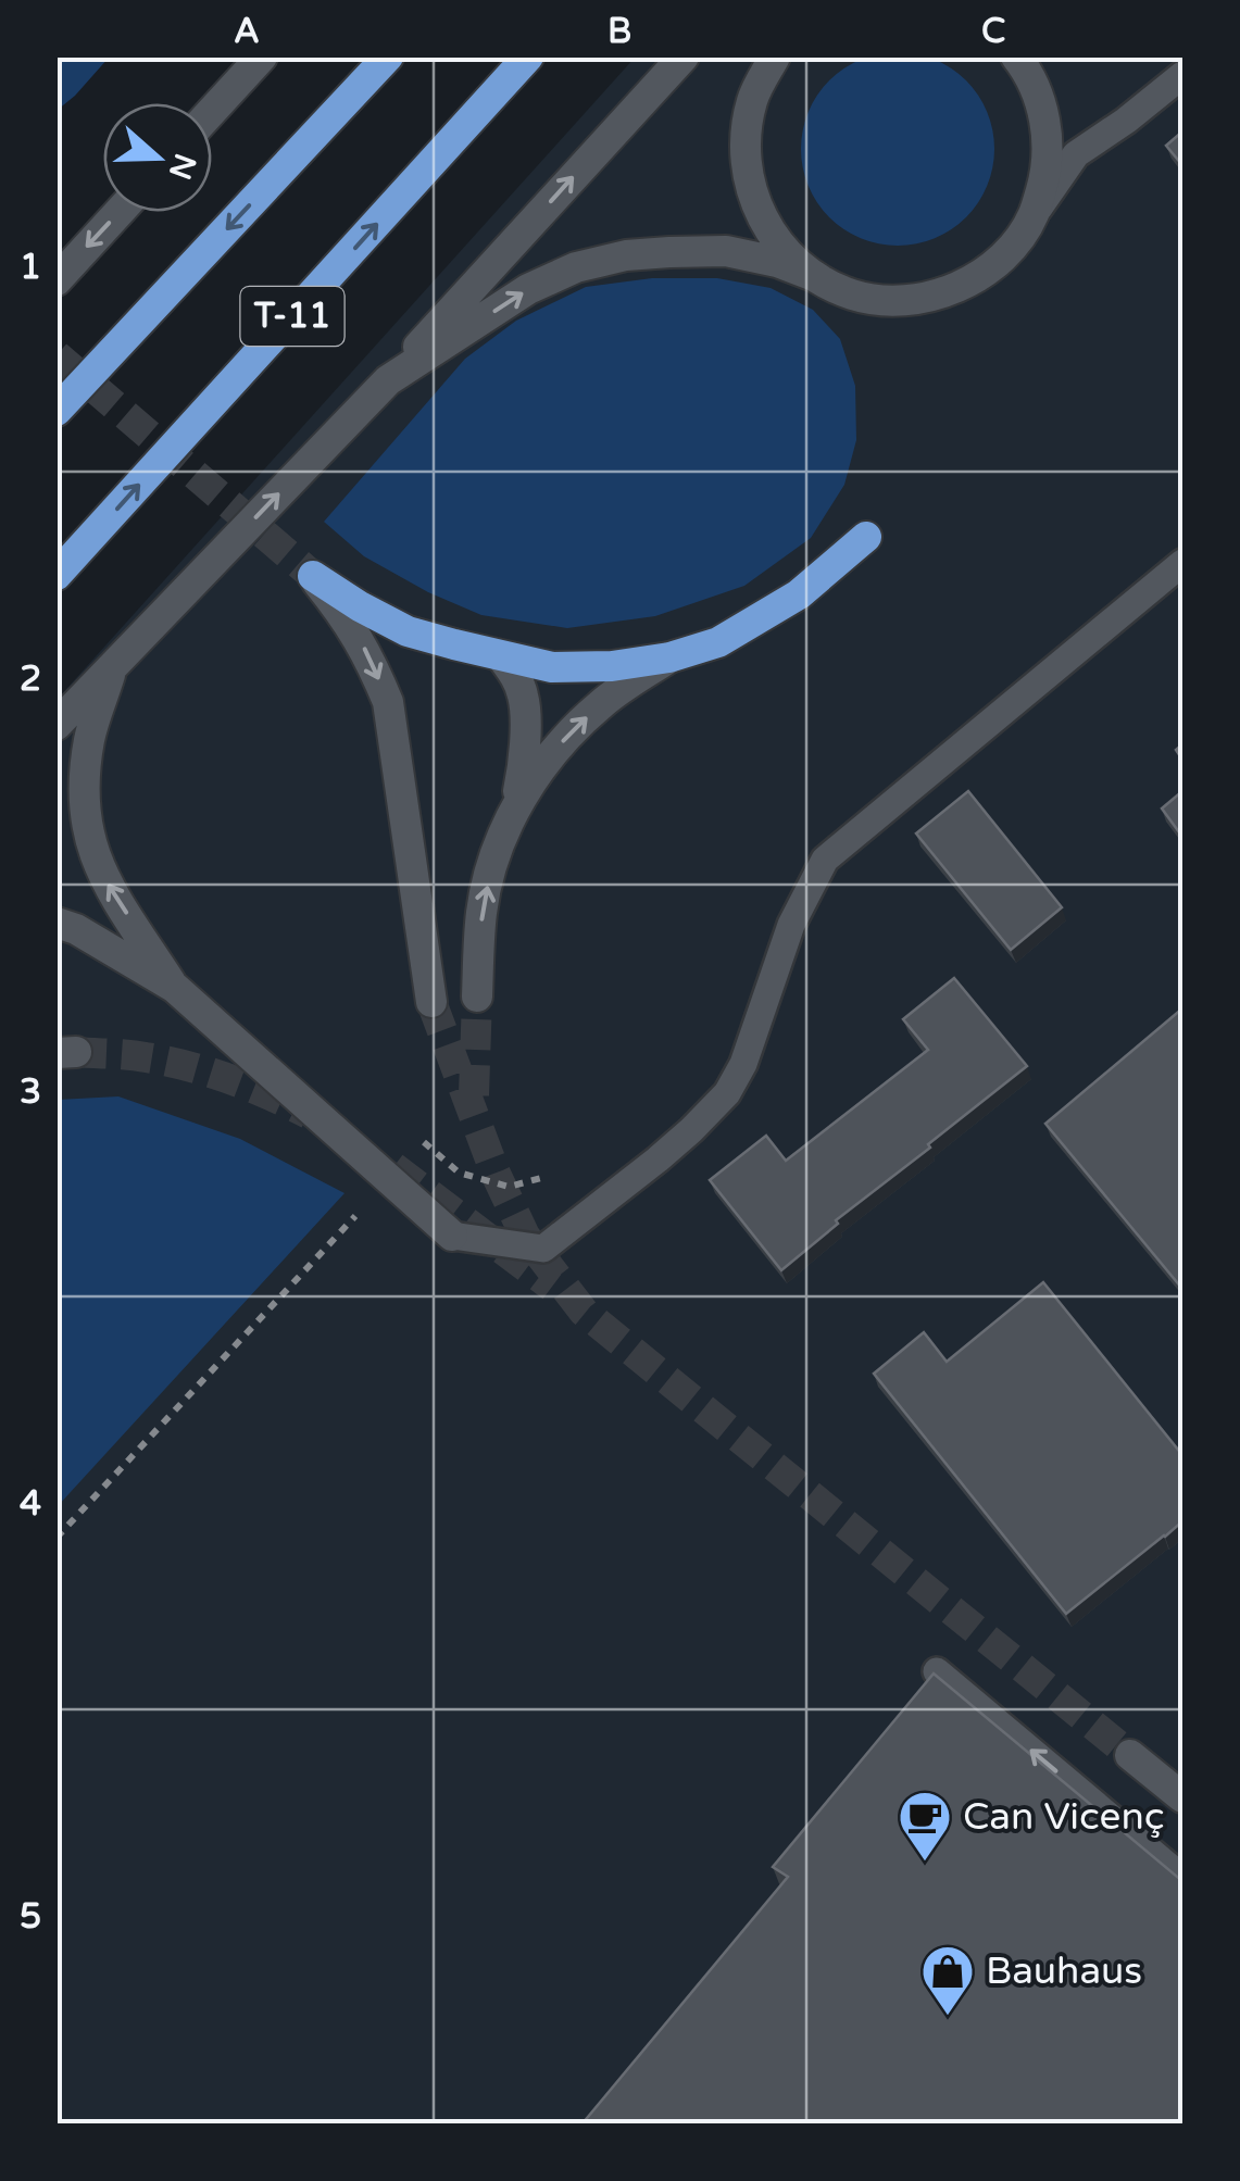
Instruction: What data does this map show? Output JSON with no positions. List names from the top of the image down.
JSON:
{
  "streets": {
    "highway": ["T-11"]
  },
  "places": {
    "cafe": ["Can Vicenç"],
    "shop": ["Bauhaus"]
  },
  "north": "right",
  "grid": {
    "columns": ["A", "B", "C"],
    "rows": [
      "1",
      "2",
      "3",
      "4",
      "5"
    ]
  }
}
